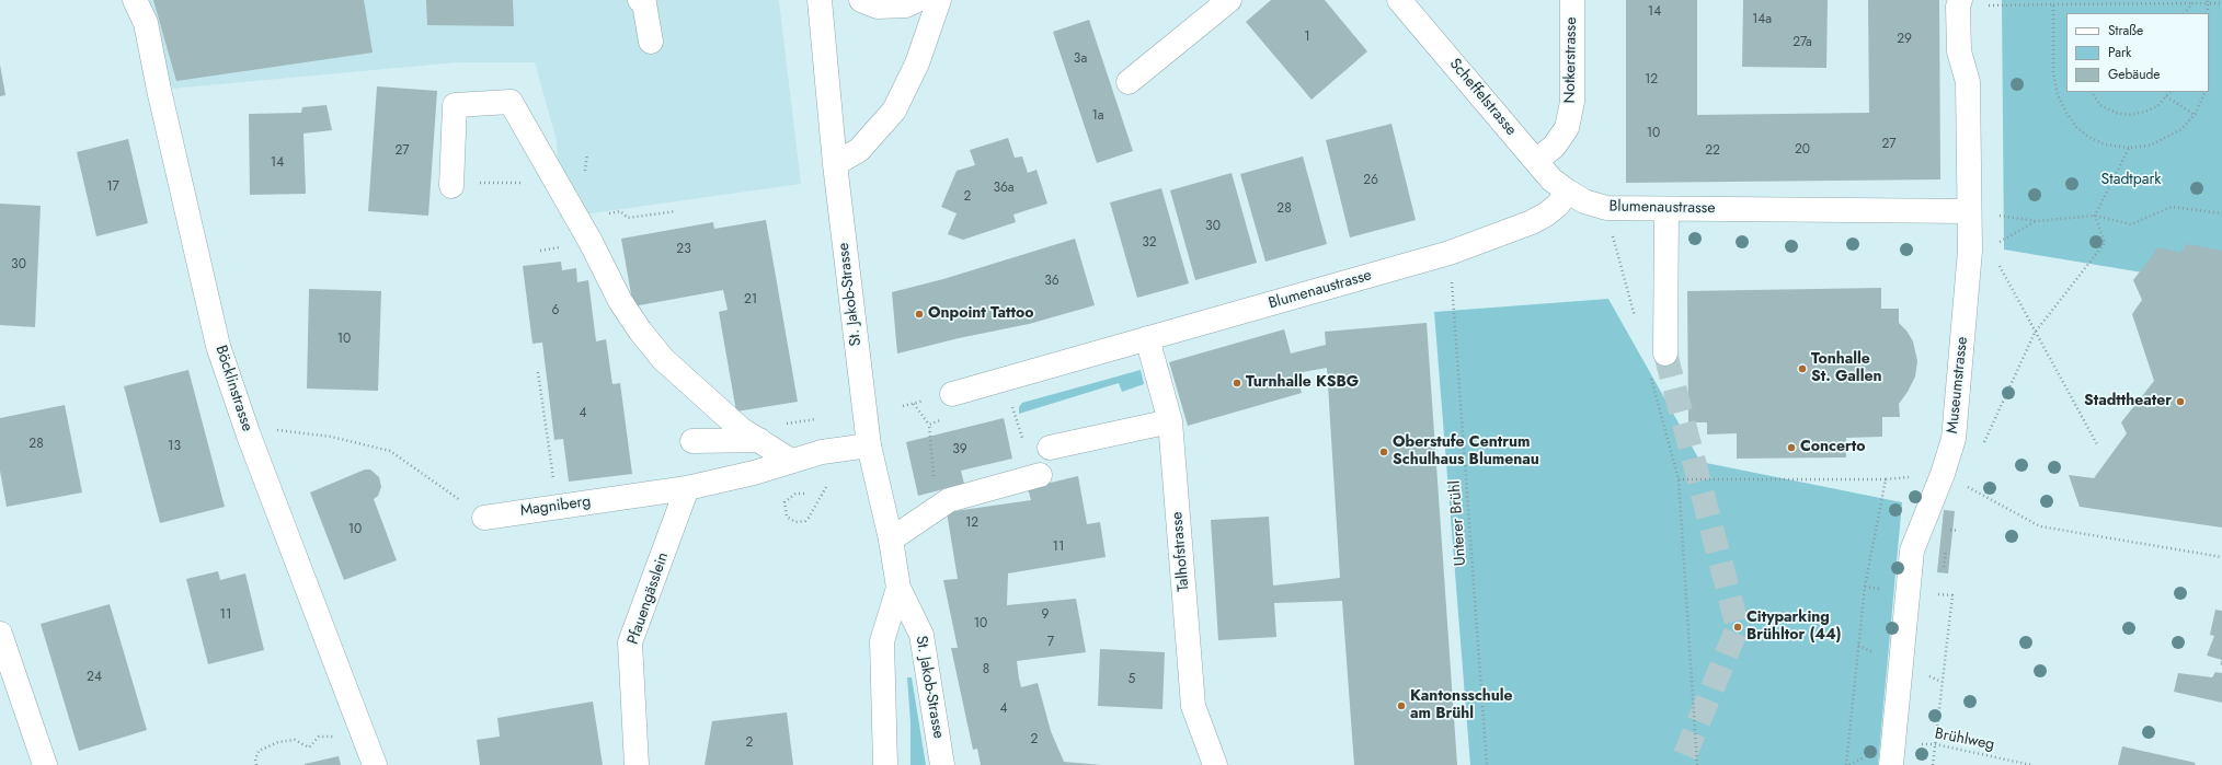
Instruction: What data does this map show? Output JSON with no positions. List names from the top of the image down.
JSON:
{
  "streets": {
    "street": [
      "Notkerstrasse",
      "Scheffelstrasse",
      "Blumenaustrasse",
      "St. Jakob-Strasse",
      "Museumstrasse",
      "Böcklinstrasse",
      "Magniberg",
      "Talhofstrasse",
      "Pfauengässlein"
    ],
    "path": ["Unterer Brühl", "Brühlweg"]
  },
  "crossings": [
    ["Notkerstrasse", "Scheffelstrasse"],
    ["Scheffelstrasse", "Blumenaustrasse"],
    ["Blumenaustrasse", "Museumstrasse"],
    ["Blumenaustrasse", "Unterer Brühl"],
    ["Blumenaustrasse", "Talhofstrasse"],
    ["St. Jakob-Strasse", "Magniberg"],
    ["Museumstrasse", "Brühlweg"],
    ["Magniberg", "Pfauengässlein"]
  ],
  "parks": ["Stadtpark"],
  "places": [
    "Onpoint Tattoo",
    "Tonhalle St. Gallen",
    "Turnhalle KSBG",
    "Stadttheater",
    "Concerto",
    "Oberstufe Centrum Schulhaus Blumenau",
    "Cityparking Brühltor (44)",
    "Kantonsschule am Brühl"
  ],
  "house_numbers": [
    "14",
    "14a",
    "1",
    "29",
    "27a",
    "3a",
    "12",
    "1a",
    "10",
    "27",
    "20",
    "27",
    "22",
    "14",
    "26",
    "17",
    "36a",
    "2",
    "28",
    "30",
    "32",
    "23",
    "30",
    "36",
    "21",
    "6",
    "10",
    "4",
    "28",
    "13",
    "39",
    "12",
    "10",
    "11",
    "11",
    "9",
    "10",
    "7",
    "8",
    "24",
    "5",
    "4",
    "2",
    "2"
  ],
  "legend": ["Straße", "Park", "Gebäude"]
}
